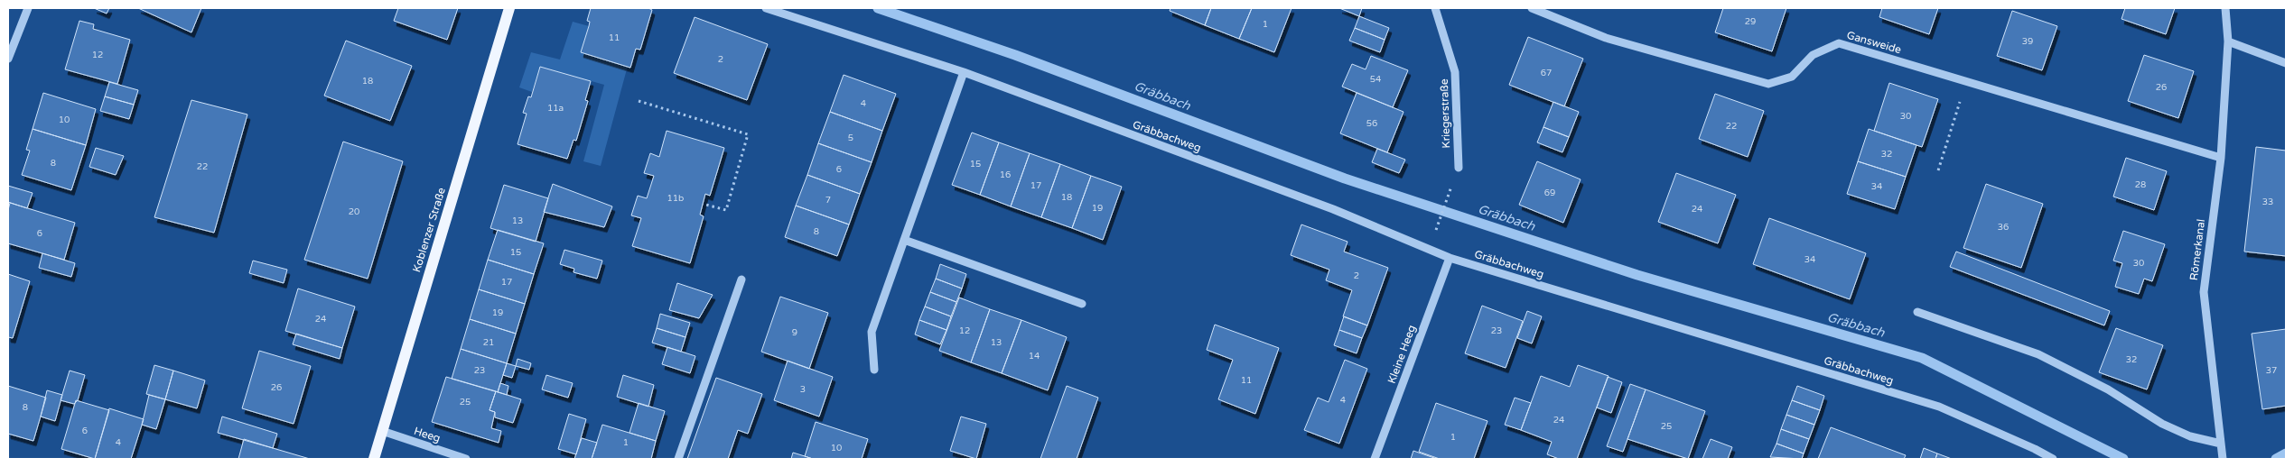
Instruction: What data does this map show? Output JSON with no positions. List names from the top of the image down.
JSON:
{
  "streets": {
    "main road": ["Koblenzer Straße"],
    "street": [
      "Gansweide",
      "Kriegerstraße",
      "Gräbbachweg",
      "Römerkanal",
      "Kleine Heeg",
      "Heeg"
    ]
  },
  "crossings": [
    ["Gansweide", "Römerkanal"],
    ["Gräbbachweg", "Kleine Heeg"],
    ["Koblenzer Straße", "Heeg"]
  ],
  "water": ["Gräbbach"],
  "house_numbers": [
    "29",
    "1",
    "11",
    "39",
    "12",
    "2",
    "67",
    "54",
    "18",
    "26",
    "4",
    "11a",
    "30",
    "10",
    "56",
    "22",
    "5",
    "32",
    "8",
    "15",
    "22",
    "6",
    "16",
    "28",
    "17",
    "34",
    "69",
    "18",
    "11b",
    "7",
    "33",
    "19",
    "24",
    "20",
    "13",
    "36",
    "8",
    "6",
    "15",
    "34",
    "30",
    "2",
    "17",
    "19",
    "24",
    "12",
    "23",
    "9",
    "21",
    "13",
    "14",
    "32",
    "23",
    "37",
    "11",
    "26",
    "3",
    "4",
    "25",
    "8",
    "24",
    "25",
    "6",
    "1",
    "4",
    "1",
    "10"
  ]
}
